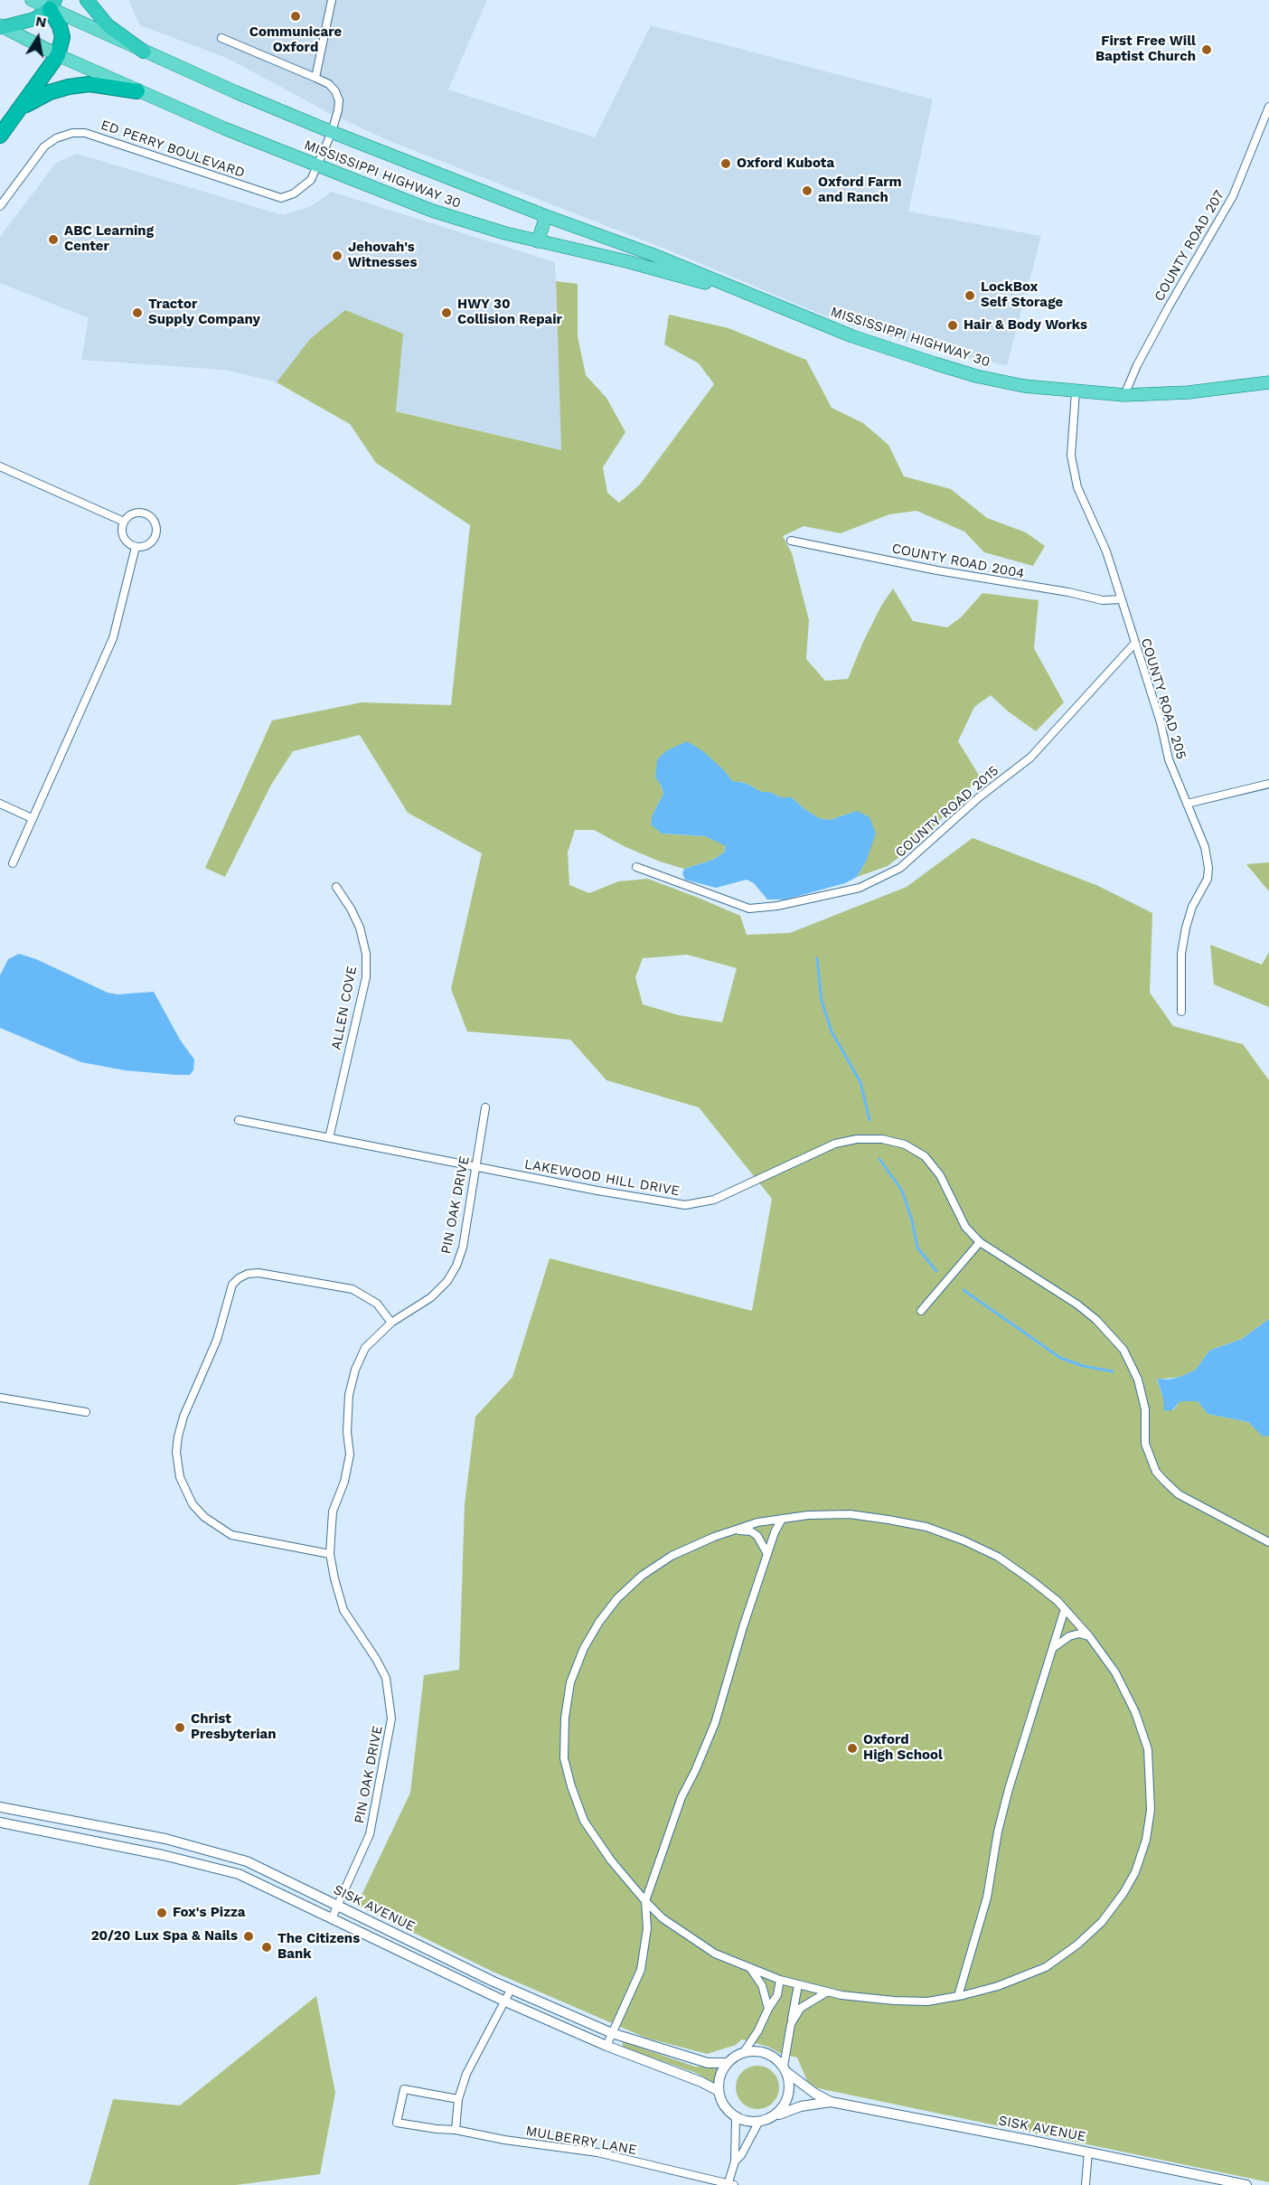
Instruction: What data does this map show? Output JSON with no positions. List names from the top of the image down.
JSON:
{
  "streets": {
    "main road": ["MISSISSIPPI HIGHWAY 30"],
    "street": [
      "ED PERRY BOULEVARD",
      "COUNTY ROAD 207",
      "COUNTY ROAD 2004",
      "COUNTY ROAD 205",
      "COUNTY ROAD 2015",
      "ALLEN COVE",
      "LAKEWOOD HILL DRIVE",
      "PIN OAK DRIVE",
      "SISK AVENUE",
      "MULBERRY LANE"
    ]
  },
  "crossings": [
    ["ED PERRY BOULEVARD", "MISSISSIPPI HIGHWAY 30"],
    ["MISSISSIPPI HIGHWAY 30", "COUNTY ROAD 207"],
    ["MISSISSIPPI HIGHWAY 30", "COUNTY ROAD 205"],
    ["COUNTY ROAD 2004", "COUNTY ROAD 205"],
    ["COUNTY ROAD 205", "COUNTY ROAD 2015"],
    ["ALLEN COVE", "LAKEWOOD HILL DRIVE"],
    ["LAKEWOOD HILL DRIVE", "PIN OAK DRIVE"],
    ["PIN OAK DRIVE", "SISK AVENUE"]
  ],
  "places": [
    "Communicare Oxford",
    "First Free Will Baptist Church",
    "Oxford Kubota",
    "Oxford Farm and Ranch",
    "ABC Learning Center",
    "Jehovah's Witnesses",
    "LockBox Self Storage",
    "Tractor Supply Company",
    "HWY 30 Collision Repair",
    "Hair & Body Works",
    "Christ Presbyterian",
    "Oxford High School",
    "Fox's Pizza",
    "20/20 Lux Spa & Nails",
    "The Citizens Bank"
  ],
  "north": "top"
}
